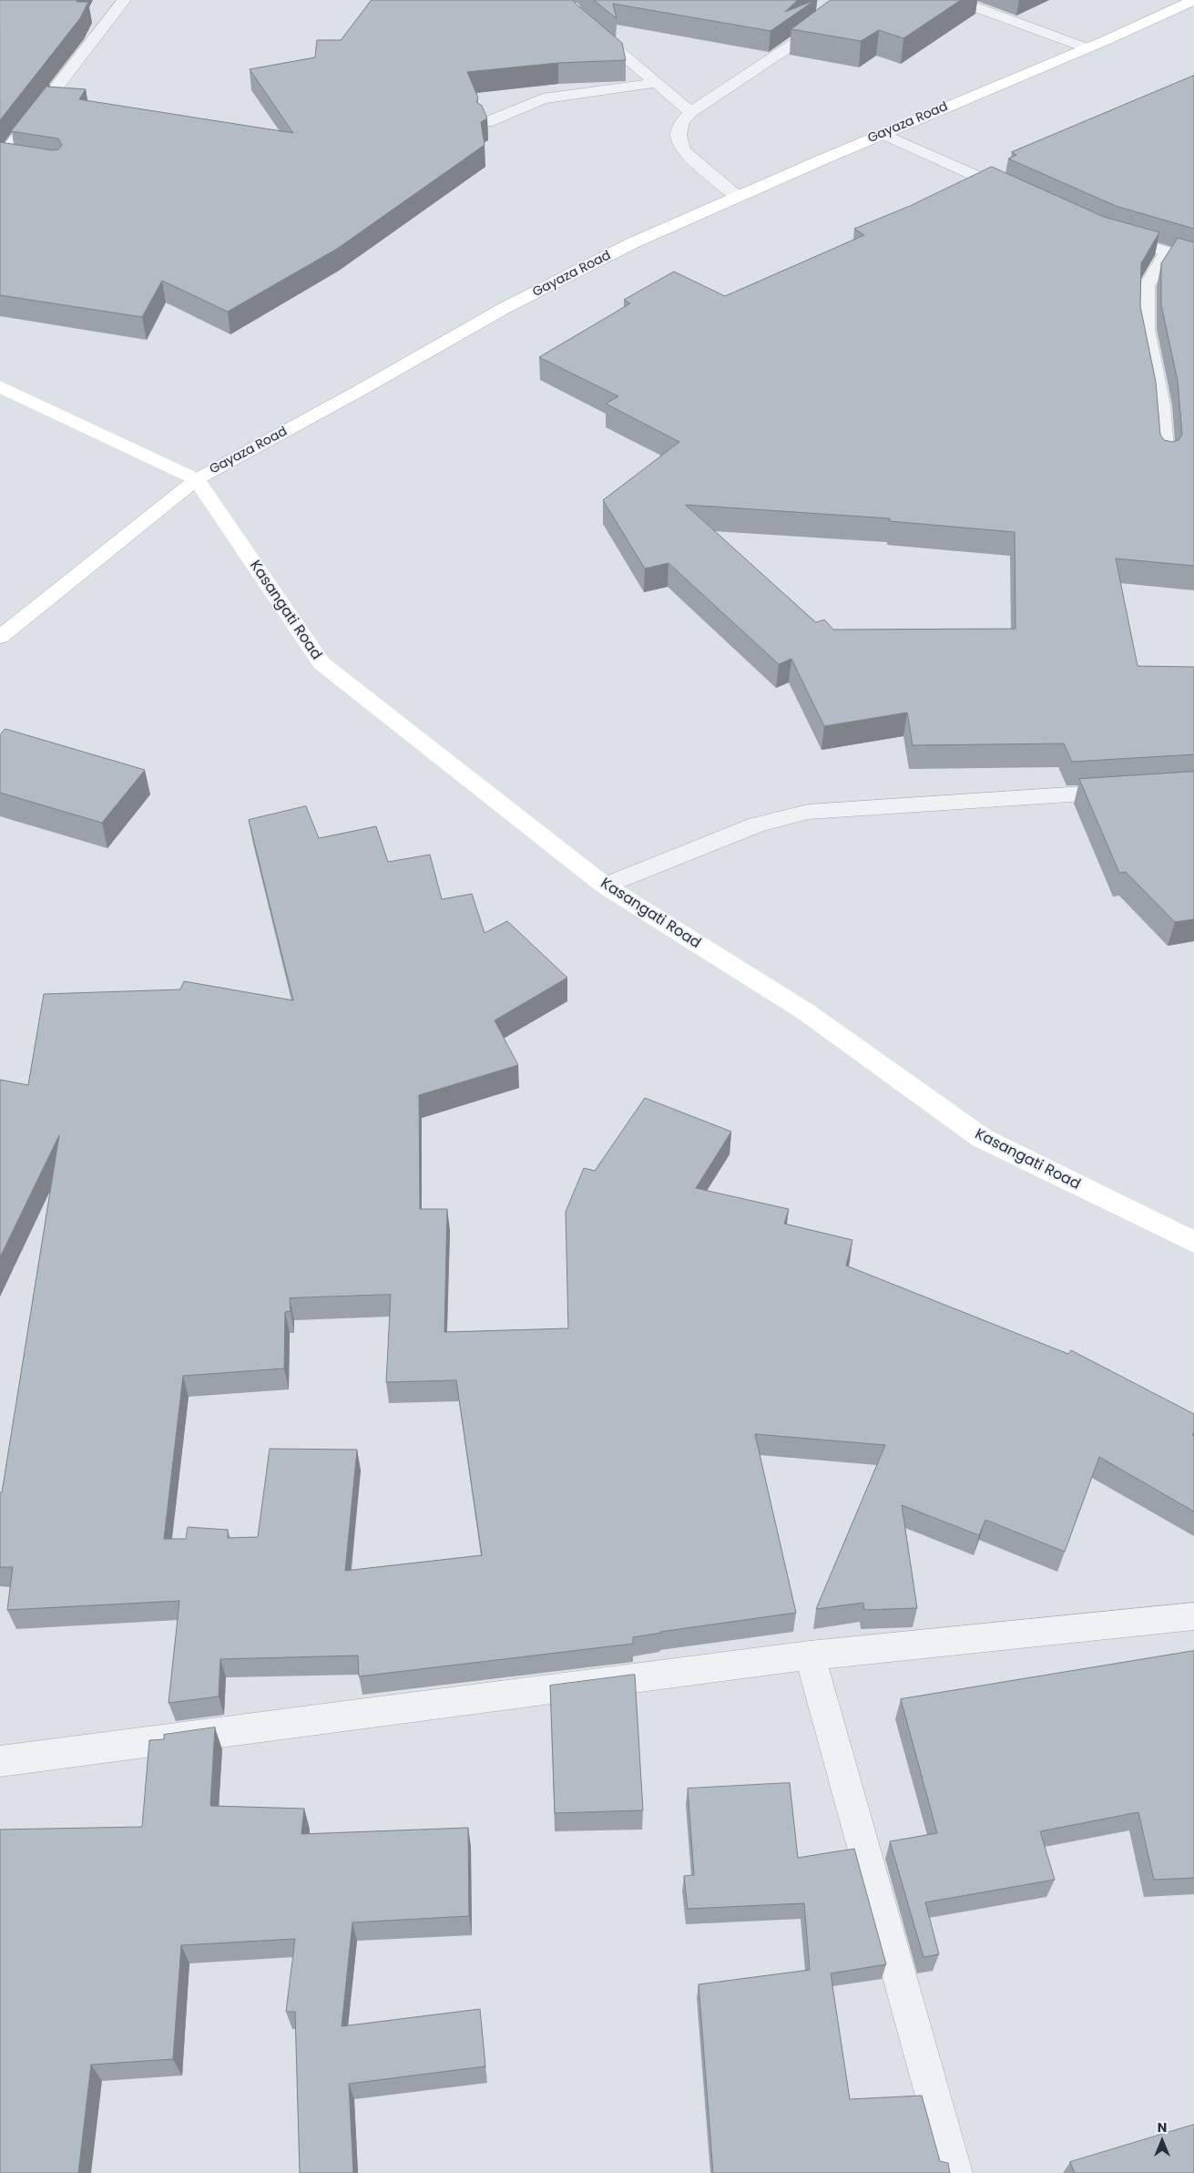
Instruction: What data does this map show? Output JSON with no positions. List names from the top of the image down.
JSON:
{
  "streets": {
    "main road": ["Gayaza Road", "Kasangati Road"]
  },
  "crossings": [
    ["Gayaza Road", "Kasangati Road"]
  ],
  "north": "top"
}
